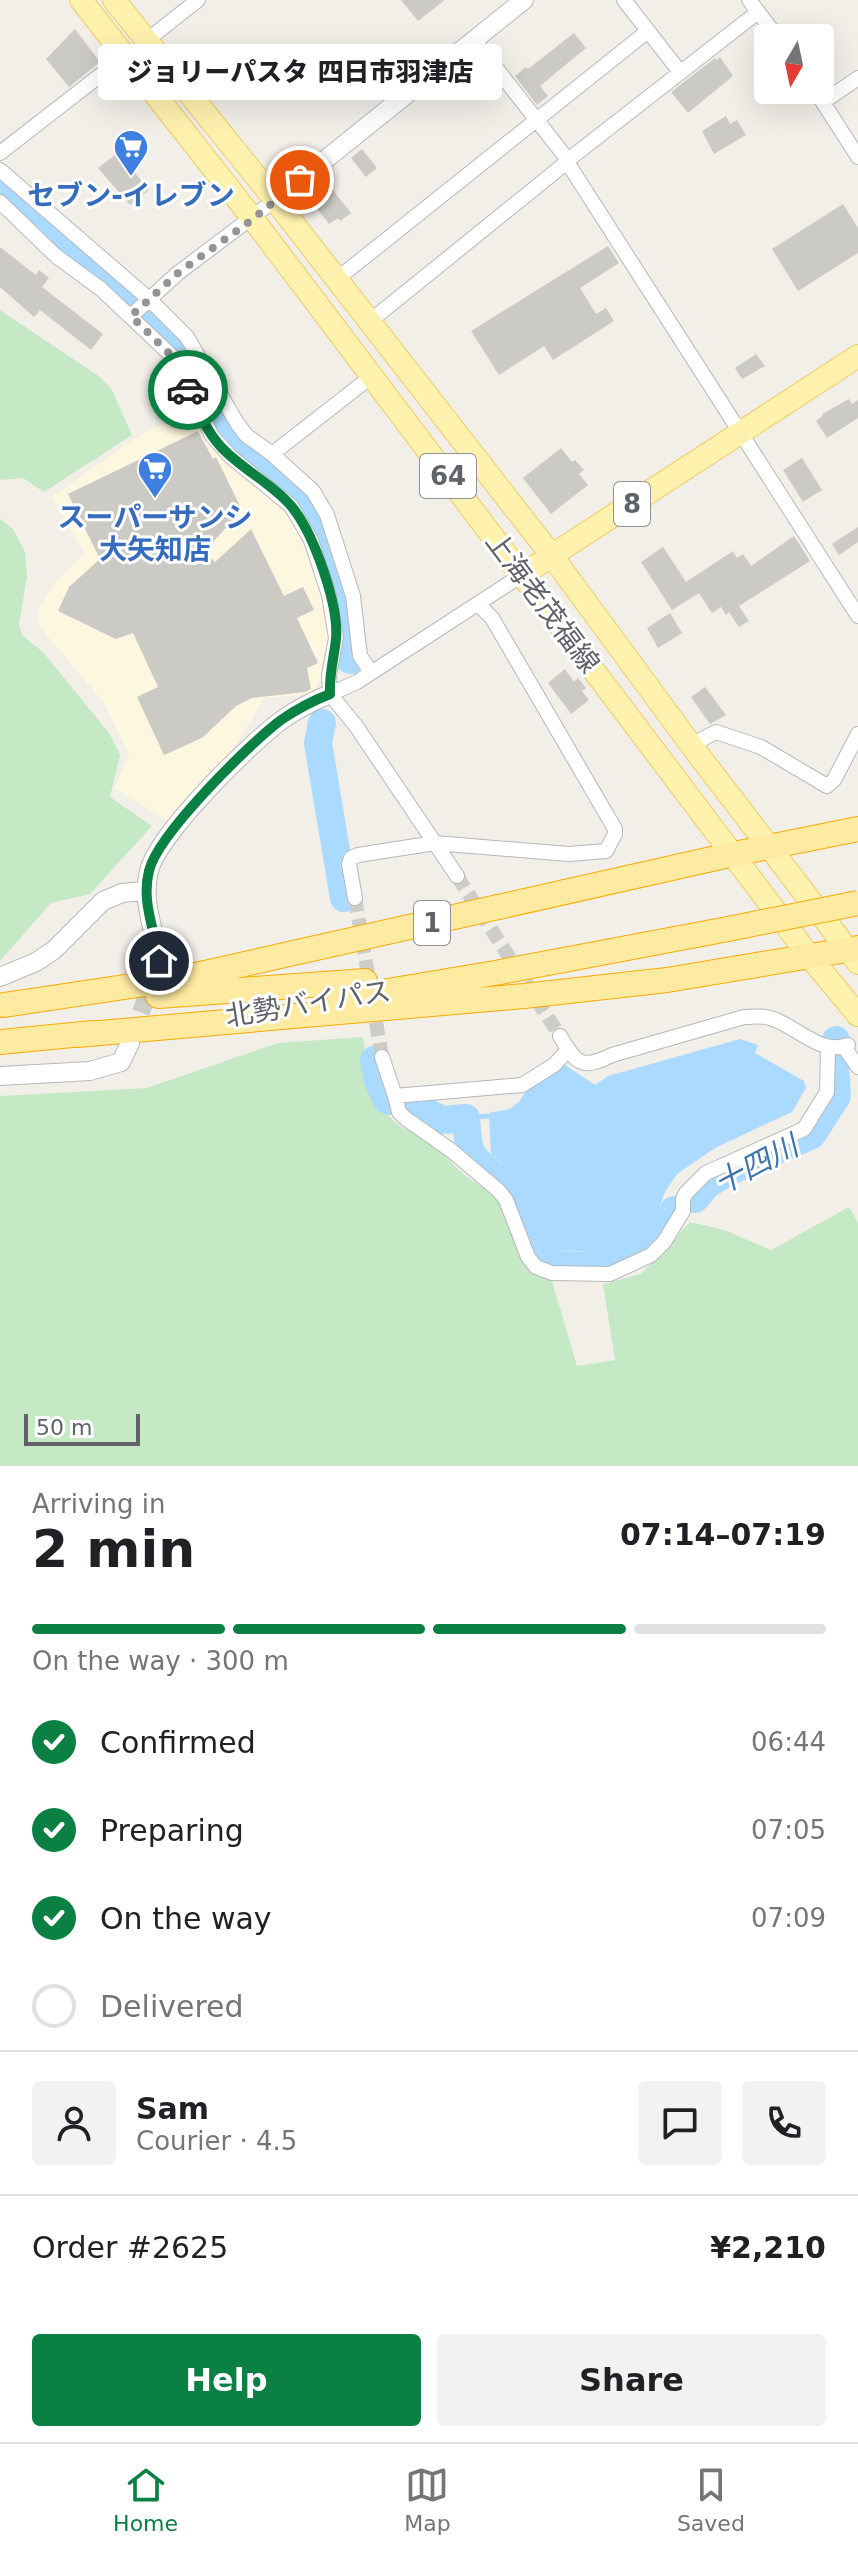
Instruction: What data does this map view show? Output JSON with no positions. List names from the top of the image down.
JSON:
{
  "streets": {
    "highway": ["1", "北勢バイパス"],
    "main road": ["64", "8", "上海老茂福線"]
  },
  "crossings": [
    ["8", "上海老茂福線"],
    ["上海老茂福線", "1"],
    ["1", "北勢バイパス"]
  ],
  "water": ["十四川"],
  "places": {
    "supermarket": ["セブン-イレブン", "スーパーサンシ 大矢知店"],
    "other": ["ジョリーパスタ 四日市羽津店"]
  },
  "scale_bar": "50 m",
  "north": "bottom",
  "page": {
    "bubble": "ジョリーパスタ 四日市羽津店",
    "scale": "50 m",
    "heading": ["2 min", "Arriving in", "07:14–07:19"],
    "panel": [
      "Sam",
      "Courier · 4.5",
      "Order #2625",
      "¥2,210"
    ],
    "bar": "On the way · 300 m",
    "list": [
      ["Confirmed", "06:44"],
      ["Preparing", "07:05"],
      ["On the way", "07:09"],
      "Delivered"
    ],
    "buttons": ["Help", "Share"],
    "tabs": ["Home", "Map", "Saved"]
  }
}
